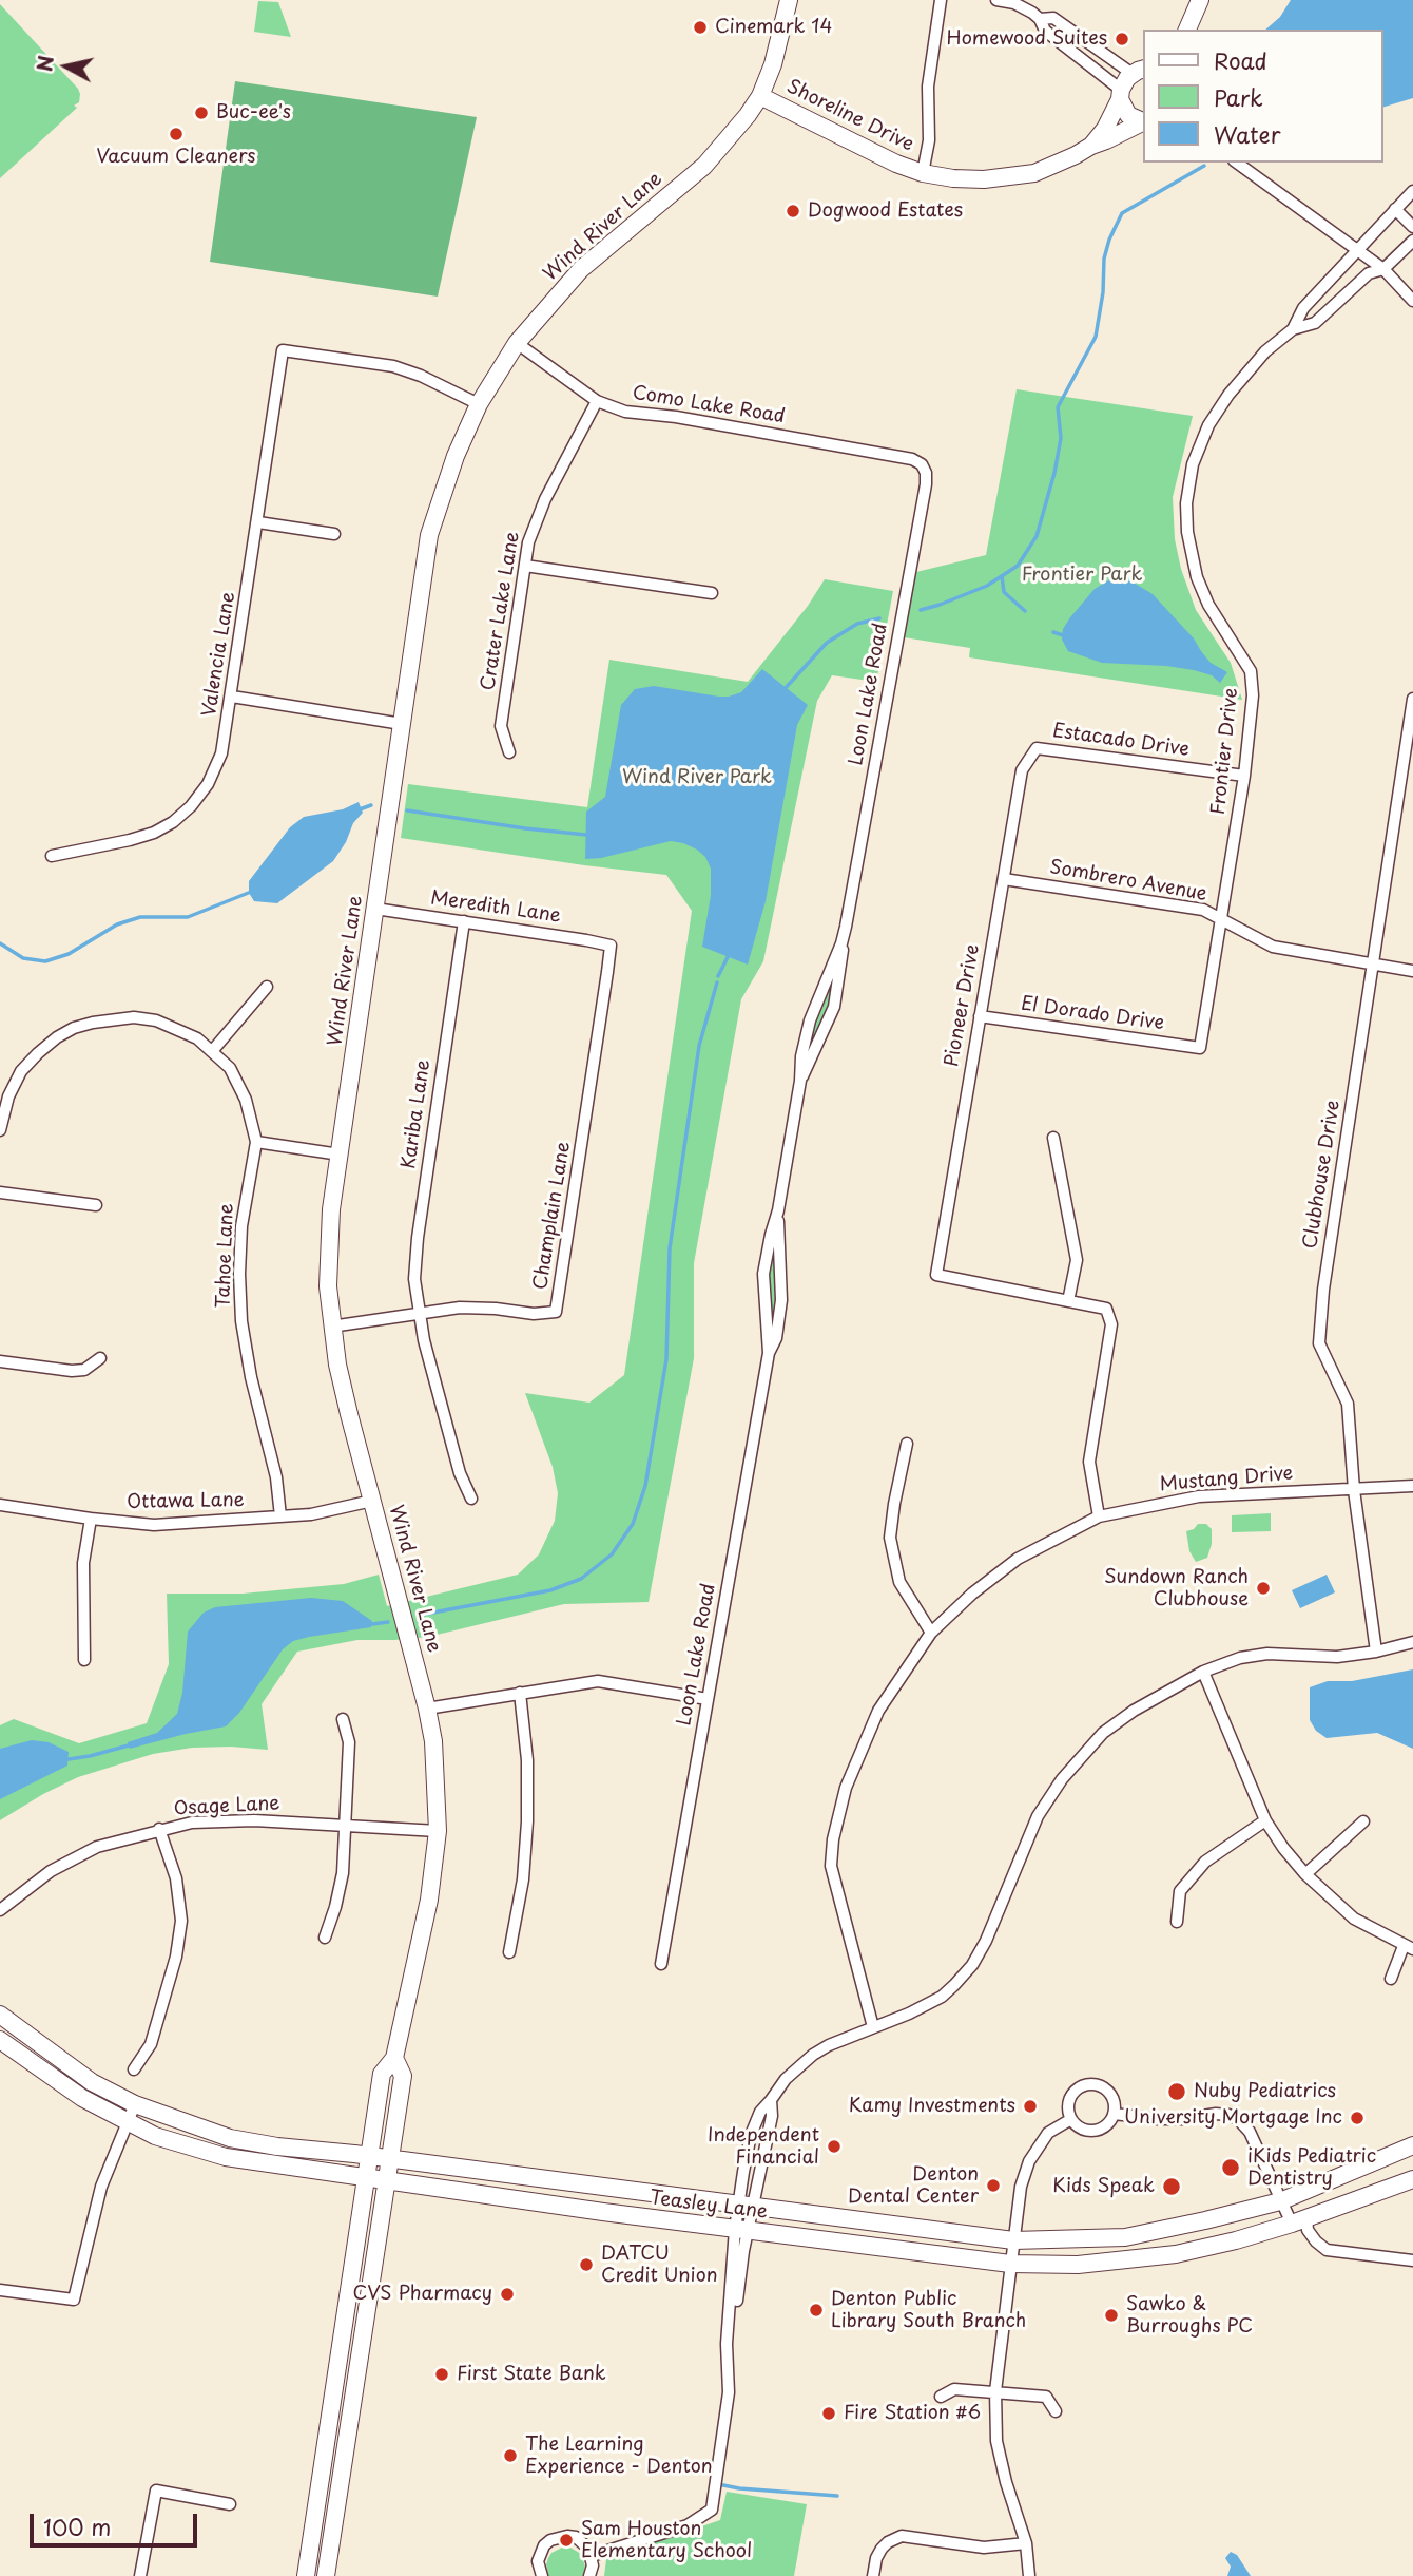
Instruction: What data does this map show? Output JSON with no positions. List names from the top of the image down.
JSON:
{
  "streets": {
    "main road": ["Shoreline Drive", "Wind River Lane", "Teasley Lane"],
    "street": [
      "Como Lake Road",
      "Crater Lake Lane",
      "Valencia Lane",
      "Loon Lake Road",
      "Estacado Drive",
      "Frontier Drive",
      "Sombrero Avenue",
      "Meredith Lane",
      "Pioneer Drive",
      "El Dorado Drive",
      "Kariba Lane",
      "Clubhouse Drive",
      "Champlain Lane",
      "Tahoe Lane",
      "Mustang Drive",
      "Ottawa Lane",
      "Osage Lane"
    ]
  },
  "crossings": [
    ["Shoreline Drive", "Wind River Lane"],
    ["Wind River Lane", "Como Lake Road"],
    ["Wind River Lane", "Valencia Lane"],
    ["Wind River Lane", "Meredith Lane"],
    ["Wind River Lane", "Champlain Lane"],
    ["Wind River Lane", "Ottawa Lane"],
    ["Wind River Lane", "Osage Lane"],
    ["Wind River Lane", "Teasley Lane"],
    ["Como Lake Road", "Crater Lake Lane"],
    ["Como Lake Road", "Loon Lake Road"],
    ["Estacado Drive", "Frontier Drive"],
    ["Estacado Drive", "Pioneer Drive"],
    ["Frontier Drive", "Sombrero Avenue"],
    ["Frontier Drive", "El Dorado Drive"],
    ["Sombrero Avenue", "Pioneer Drive"],
    ["Sombrero Avenue", "Clubhouse Drive"],
    ["Meredith Lane", "Kariba Lane"],
    ["Meredith Lane", "Champlain Lane"],
    ["Pioneer Drive", "El Dorado Drive"],
    ["Kariba Lane", "Champlain Lane"],
    ["Clubhouse Drive", "Mustang Drive"],
    ["Tahoe Lane", "Ottawa Lane"]
  ],
  "parks": ["Frontier Park", "Wind River Park"],
  "places": [
    "Cinemark 14",
    "Homewood Suites",
    "Buc-ee's",
    "Vacuum Cleaners",
    "Dogwood Estates",
    "Sundown Ranch Clubhouse",
    "Nuby Pediatrics",
    "Kamy Investments",
    "University Mortgage Inc",
    "Independent Financial",
    "iKids Pediatric Dentistry",
    "Denton Dental Center",
    "Kids Speak",
    "DATCU Credit Union",
    "CVS Pharmacy",
    "Denton Public Library South Branch",
    "Sawko & Burroughs PC",
    "First State Bank",
    "Fire Station #6",
    "The Learning Experience - Denton",
    "Sam Houston Elementary School"
  ],
  "legend": ["Road", "Park", "Water"],
  "scale_bar": "100 m",
  "north": "left"
}
